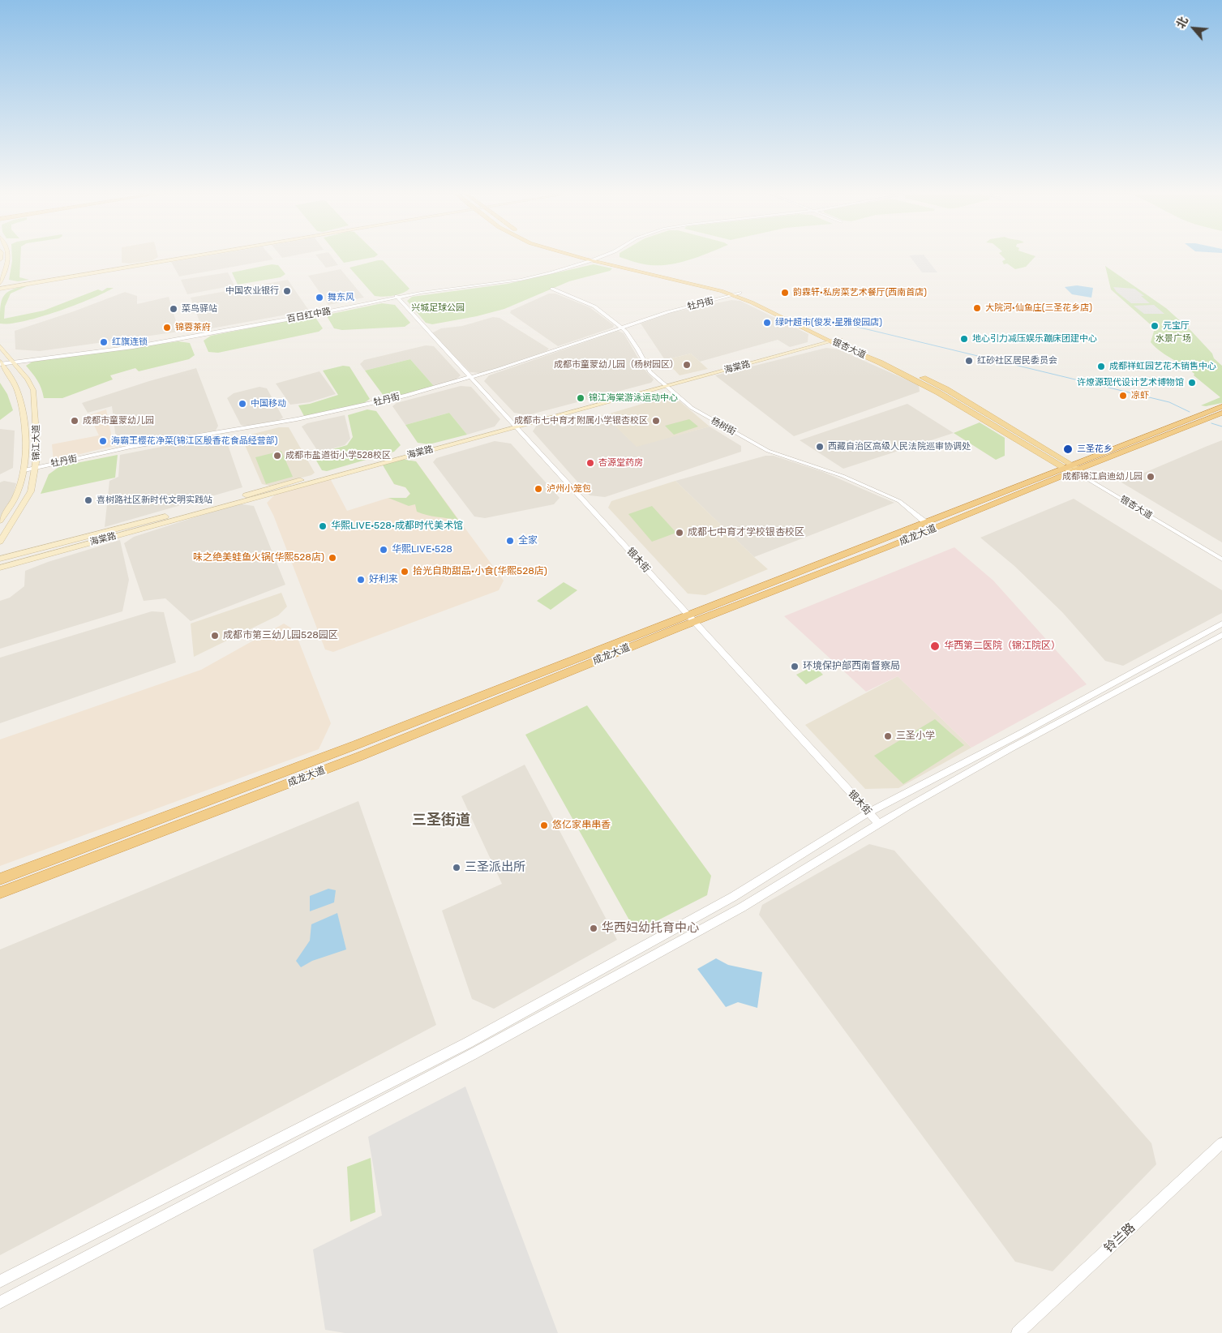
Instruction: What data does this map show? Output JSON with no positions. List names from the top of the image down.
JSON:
{
  "streets": {
    "highway": ["成龙大道"],
    "main road": ["银杏大道", "海棠路", "锦江大道"],
    "street": [
      "牡丹街",
      "百日红中路",
      "杨树街",
      "银木街",
      "铃兰路"
    ]
  },
  "crossings": [
    ["牡丹街", "银杏大道"],
    ["牡丹街", "杨树街"],
    ["牡丹街", "锦江大道"],
    ["牡丹街", "银木街"],
    ["百日红中路", "银杏大道"],
    ["百日红中路", "锦江大道"],
    ["百日红中路", "银木街"],
    ["银杏大道", "海棠路"],
    ["银杏大道", "成龙大道"],
    ["海棠路", "杨树街"],
    ["海棠路", "银木街"],
    ["杨树街", "成龙大道"],
    ["成龙大道", "银木街"]
  ],
  "districts": ["三圣街道"],
  "parks": ["兴城足球公园", "水景广场"],
  "places": [
    "中国农业银行",
    "韵霖轩·私房菜艺术餐厅(西南首店)",
    "舞东风",
    "大院河·仙鱼庄(三圣花乡店)",
    "菜鸟驿站",
    "绿叶超市(俊发·星雅俊园店)",
    "元宝厅",
    "锦蓉茶府",
    "地心引力减压娱乐蹦床团建中心",
    "红旗连锁",
    "红砂社区居民委员会",
    "成都市童蒙幼儿园（杨树园区）",
    "成都祥虹园艺花木销售中心",
    "许燎源现代设计艺术博物馆",
    "凉虾",
    "锦江海棠游泳运动中心",
    "中国移动",
    "成都市童蒙幼儿园",
    "成都市七中育才附属小学银杏校区",
    "海霸王樱花净菜(锦江区殷香花食品经营部)",
    "西藏自治区高级人民法院巡审协调处",
    "三圣花乡",
    "成都市盐道街小学528校区",
    "杏源堂药房",
    "成都锦江启迪幼儿园",
    "泸州小笼包",
    "喜树路社区新时代文明实践站",
    "华熙LIVE·528·成都时代美术馆",
    "成都七中育才学校银杏校区",
    "全家",
    "华熙LIVE·528",
    "味之绝美蛙鱼火锅(华熙528店)",
    "拾光自助甜品·小食(华熙528店)",
    "好利来",
    "成都市第三幼儿园528园区",
    "华西第二医院（锦江院区）",
    "环境保护部西南督察局",
    "三圣小学",
    "悠亿家串串香",
    "三圣派出所",
    "华西妇幼托育中心"
  ],
  "north": "top left"
}
